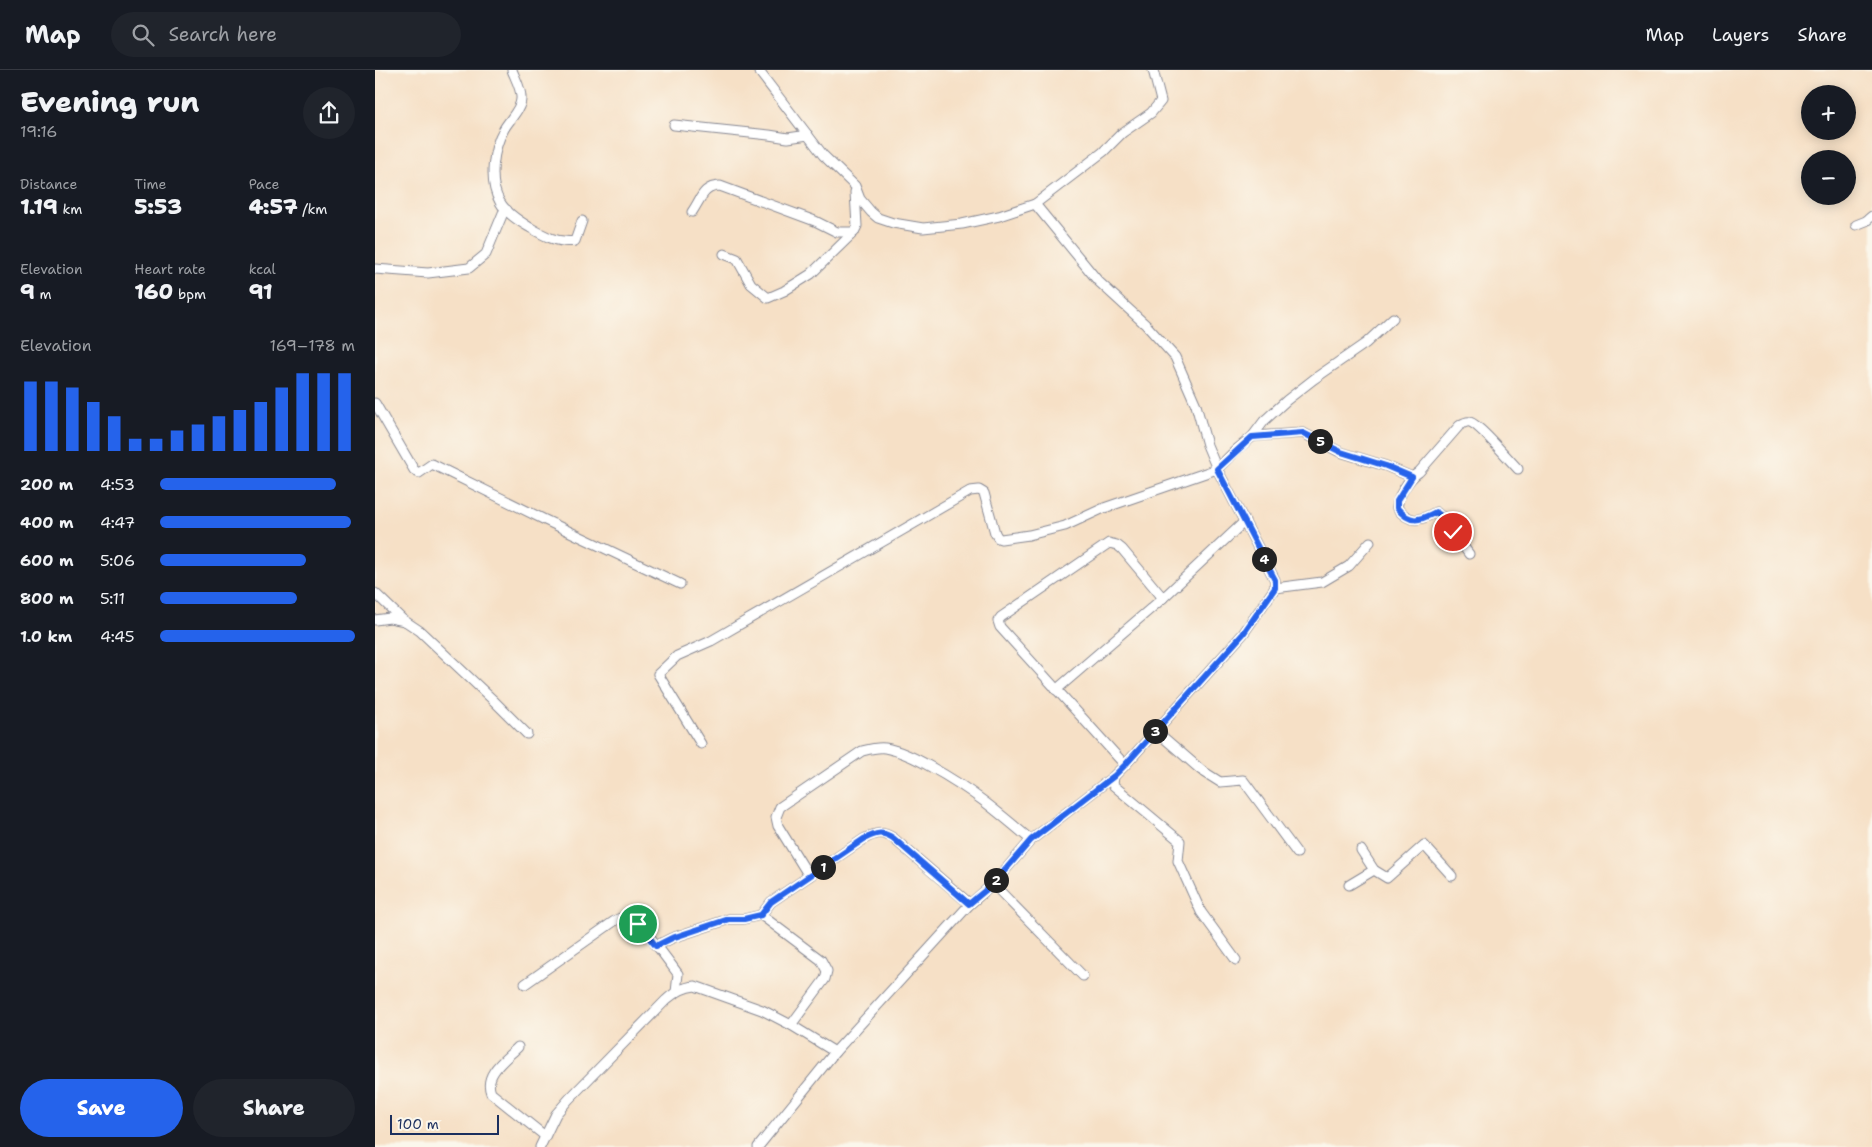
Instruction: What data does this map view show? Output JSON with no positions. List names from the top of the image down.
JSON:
{
  "scale_bar": "100 m",
  "page": {
    "header": "Map",
    "search": "Search here",
    "nav": ["Map", "Layers", "Share"],
    "heading": ["Evening run", "19:16"],
    "map_buttons": ["+", "−"],
    "stats": [
      ["Distance", "1.19 km"],
      ["Time", "5:53"],
      ["Pace", "4:57 /km"],
      ["Elevation", "9 m"],
      ["Heart rate", "160 bpm"],
      ["kcal", "91"]
    ],
    "chart": ["Elevation", "169–178 m"],
    "pins": [
      "5",
      "4",
      "3",
      "1",
      "2"
    ],
    "list": [
      {
        "name": "200 m",
        "note": "4:53"
      },
      {
        "name": "400 m",
        "note": "4:47"
      },
      {
        "name": "600 m",
        "note": "5:06"
      },
      {
        "name": "800 m",
        "note": "5:11"
      },
      {
        "name": "1.0 km",
        "note": "4:45"
      }
    ],
    "buttons": ["Save", "Share"],
    "scale": "100 m"
  }
}
